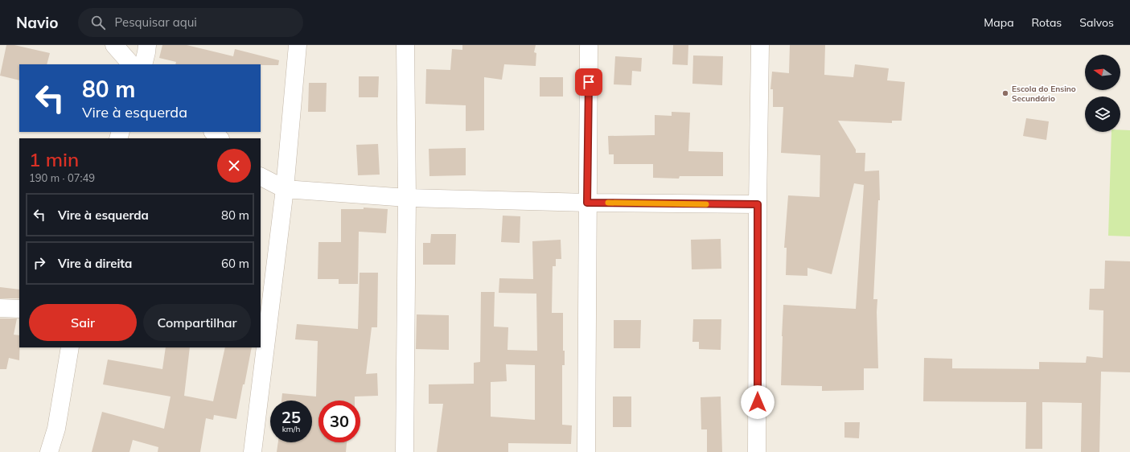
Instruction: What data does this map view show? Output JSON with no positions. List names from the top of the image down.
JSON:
{
  "places": ["Escola do Ensino Secundário"],
  "north": "left",
  "page": {
    "header": "Navio",
    "search": "Pesquisar aqui",
    "nav": ["Mapa", "Rotas", "Salvos"],
    "turn": ["80 m", "Vire à esquerda"],
    "heading": ["1 min", "190 m · 07:49"],
    "list": [
      {
        "name": "Vire à esquerda",
        "value": "80 m"
      },
      {
        "name": "Vire à direita",
        "value": "60 m"
      }
    ],
    "buttons": ["Sair", "Compartilhar"],
    "speed": "25 km/h",
    "limit": "30"
  }
}
